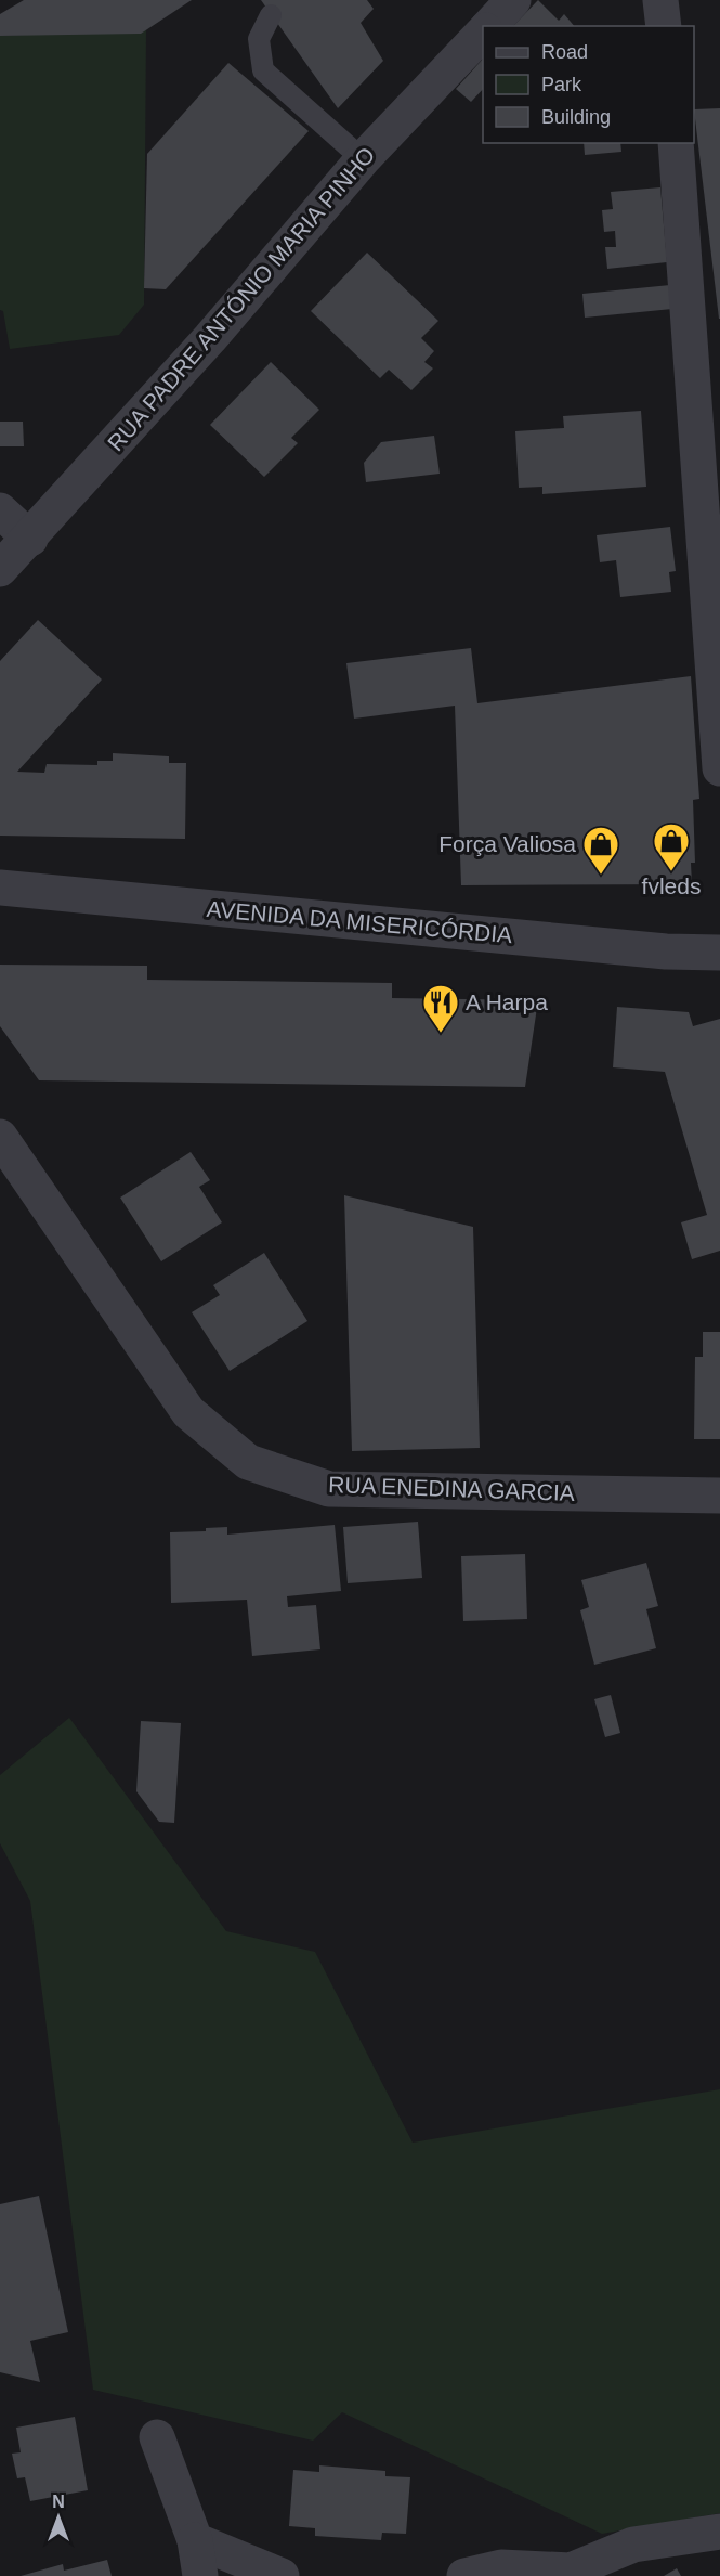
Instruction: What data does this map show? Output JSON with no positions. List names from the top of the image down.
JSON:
{
  "streets": {
    "street": ["RUA PADRE ANTÓNIO MARIA PINHO", "AVENIDA DA MISERICÓRDIA", "RUA ENEDINA GARCIA"]
  },
  "places": {
    "shop": ["fvleds", "Força Valiosa"],
    "restaurant": ["A Harpa"]
  },
  "legend": ["Road", "Park", "Building"],
  "north": "top"
}
